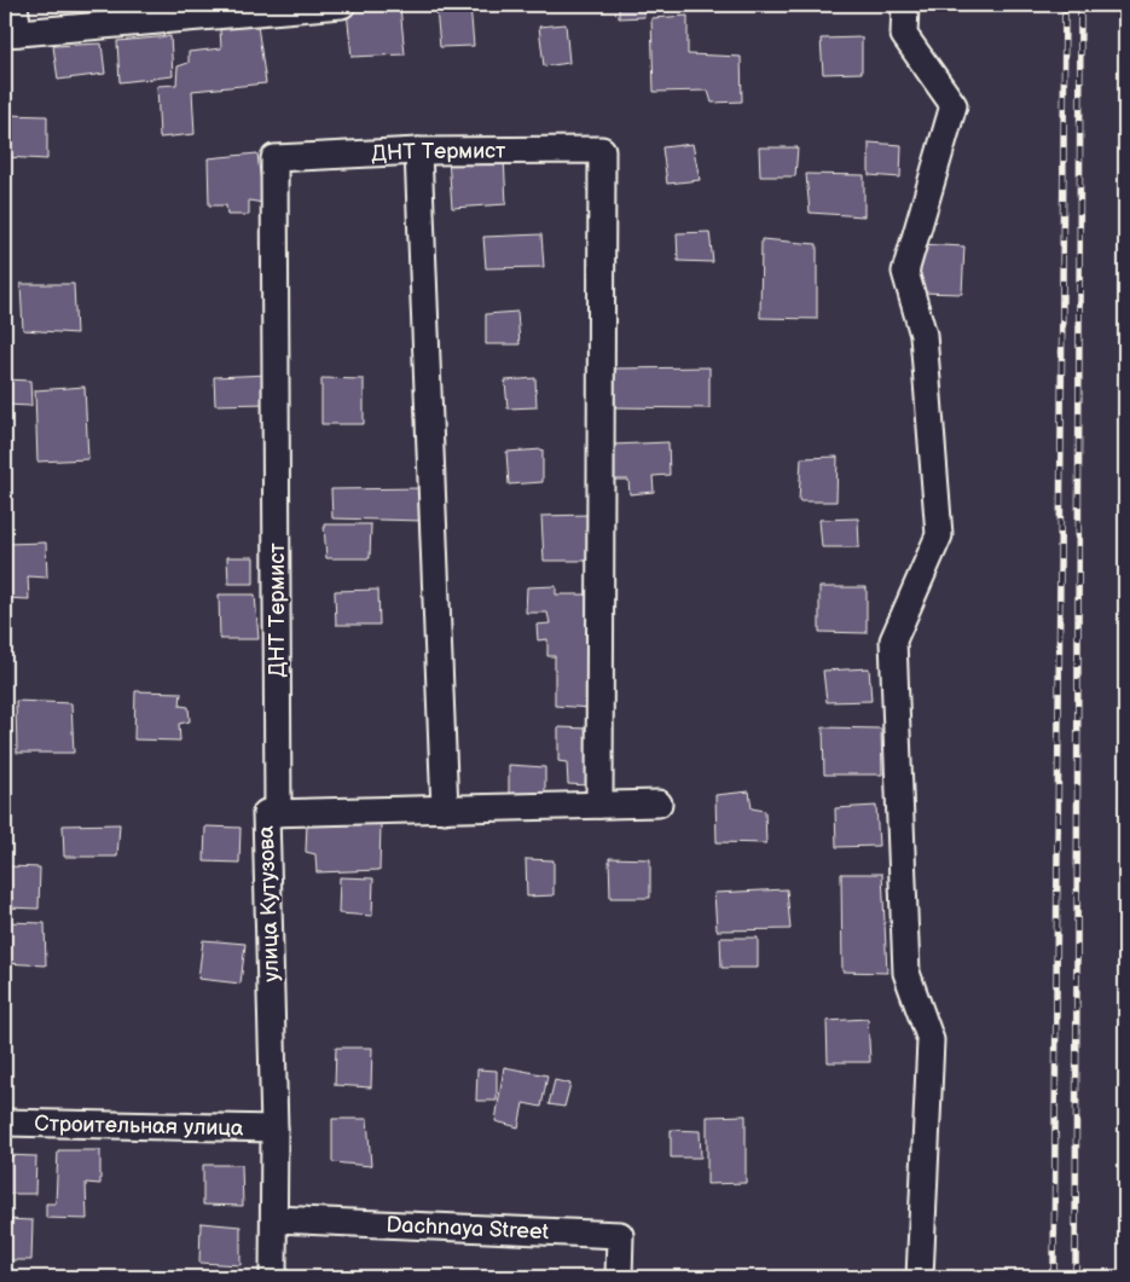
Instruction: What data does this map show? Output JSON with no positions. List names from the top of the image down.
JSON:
{
  "streets": {
    "street": [
      "ДНТ Термист",
      "улица Кутузова",
      "Строительная улица",
      "Dachnaya Street"
    ]
  },
  "crossings": [
    ["ДНТ Термист", "улица Кутузова"],
    ["улица Кутузова", "Строительная улица"],
    ["улица Кутузова", "Dachnaya Street"]
  ]
}
